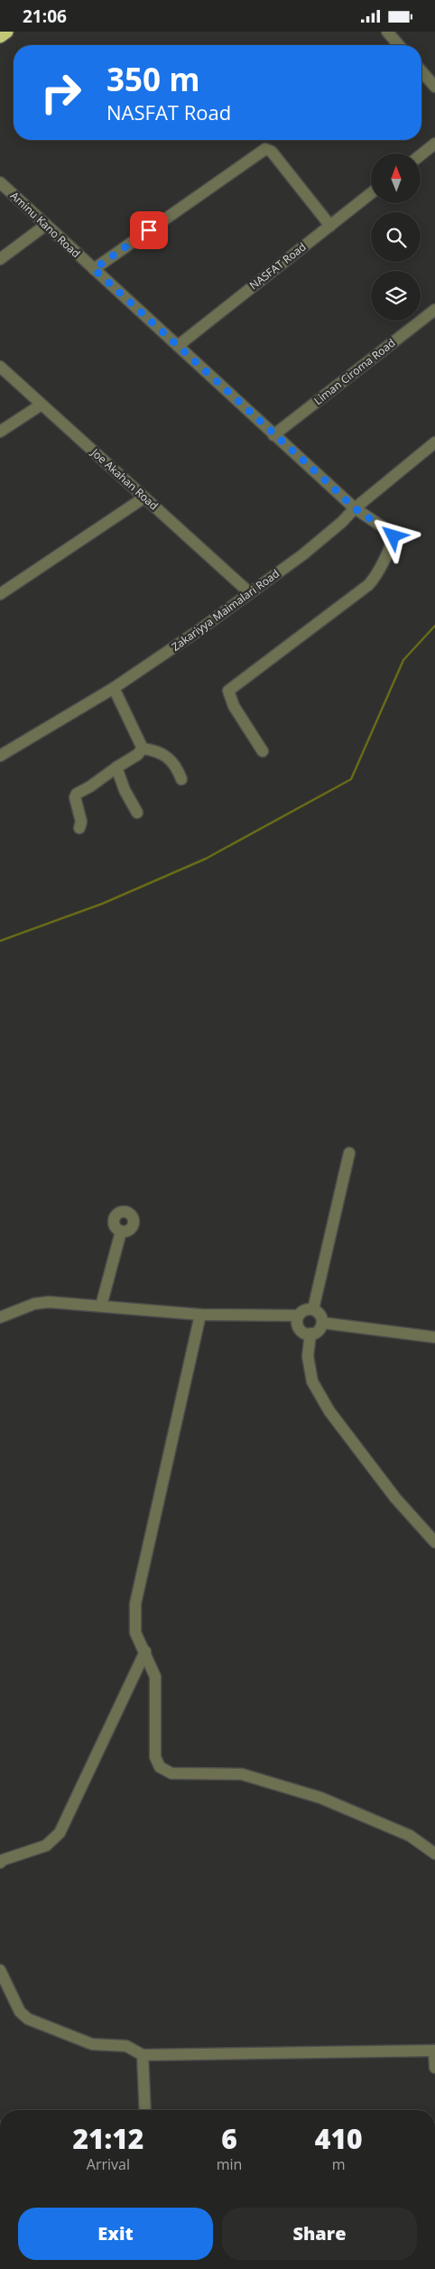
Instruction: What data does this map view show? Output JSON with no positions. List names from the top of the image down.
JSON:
{
  "streets": {
    "street": [
      "Aminu Kano Road",
      "NASFAT Road",
      "Liman Ciroma Road",
      "Joe Akahan Road",
      "Zakariyya Maimalari Road"
    ]
  },
  "crossings": [
    ["Aminu Kano Road", "NASFAT Road"],
    ["Aminu Kano Road", "Liman Ciroma Road"],
    ["Aminu Kano Road", "Zakariyya Maimalari Road"],
    ["Joe Akahan Road", "Zakariyya Maimalari Road"]
  ],
  "north": "top",
  "page": {
    "status": "21:06",
    "turn": ["350 m", "NASFAT Road"],
    "eta": [
      "21:12",
      "Arrival",
      "6",
      "min",
      "410",
      "m"
    ],
    "buttons": ["Exit", "Share"]
  }
}
